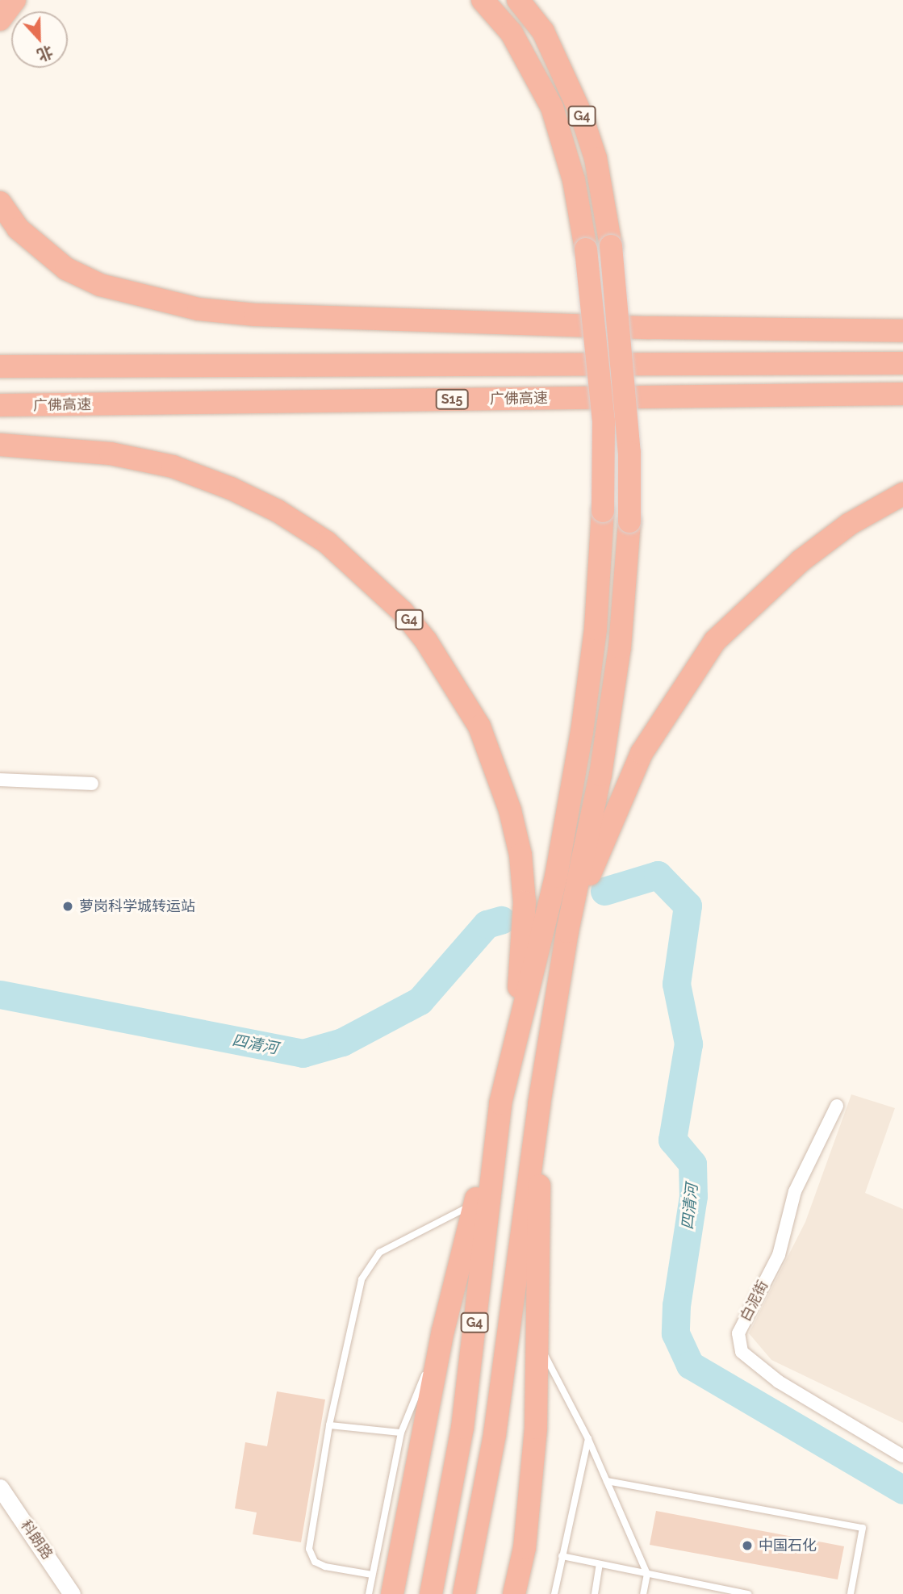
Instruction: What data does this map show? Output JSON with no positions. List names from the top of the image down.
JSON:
{
  "streets": {
    "highway": ["G4", "广佛高速", "S15"],
    "street": ["白泥街", "科朗路"]
  },
  "water": ["四清河"],
  "places": ["萝岗科学城转运站", "中国石化"],
  "north": "bottom"
}
